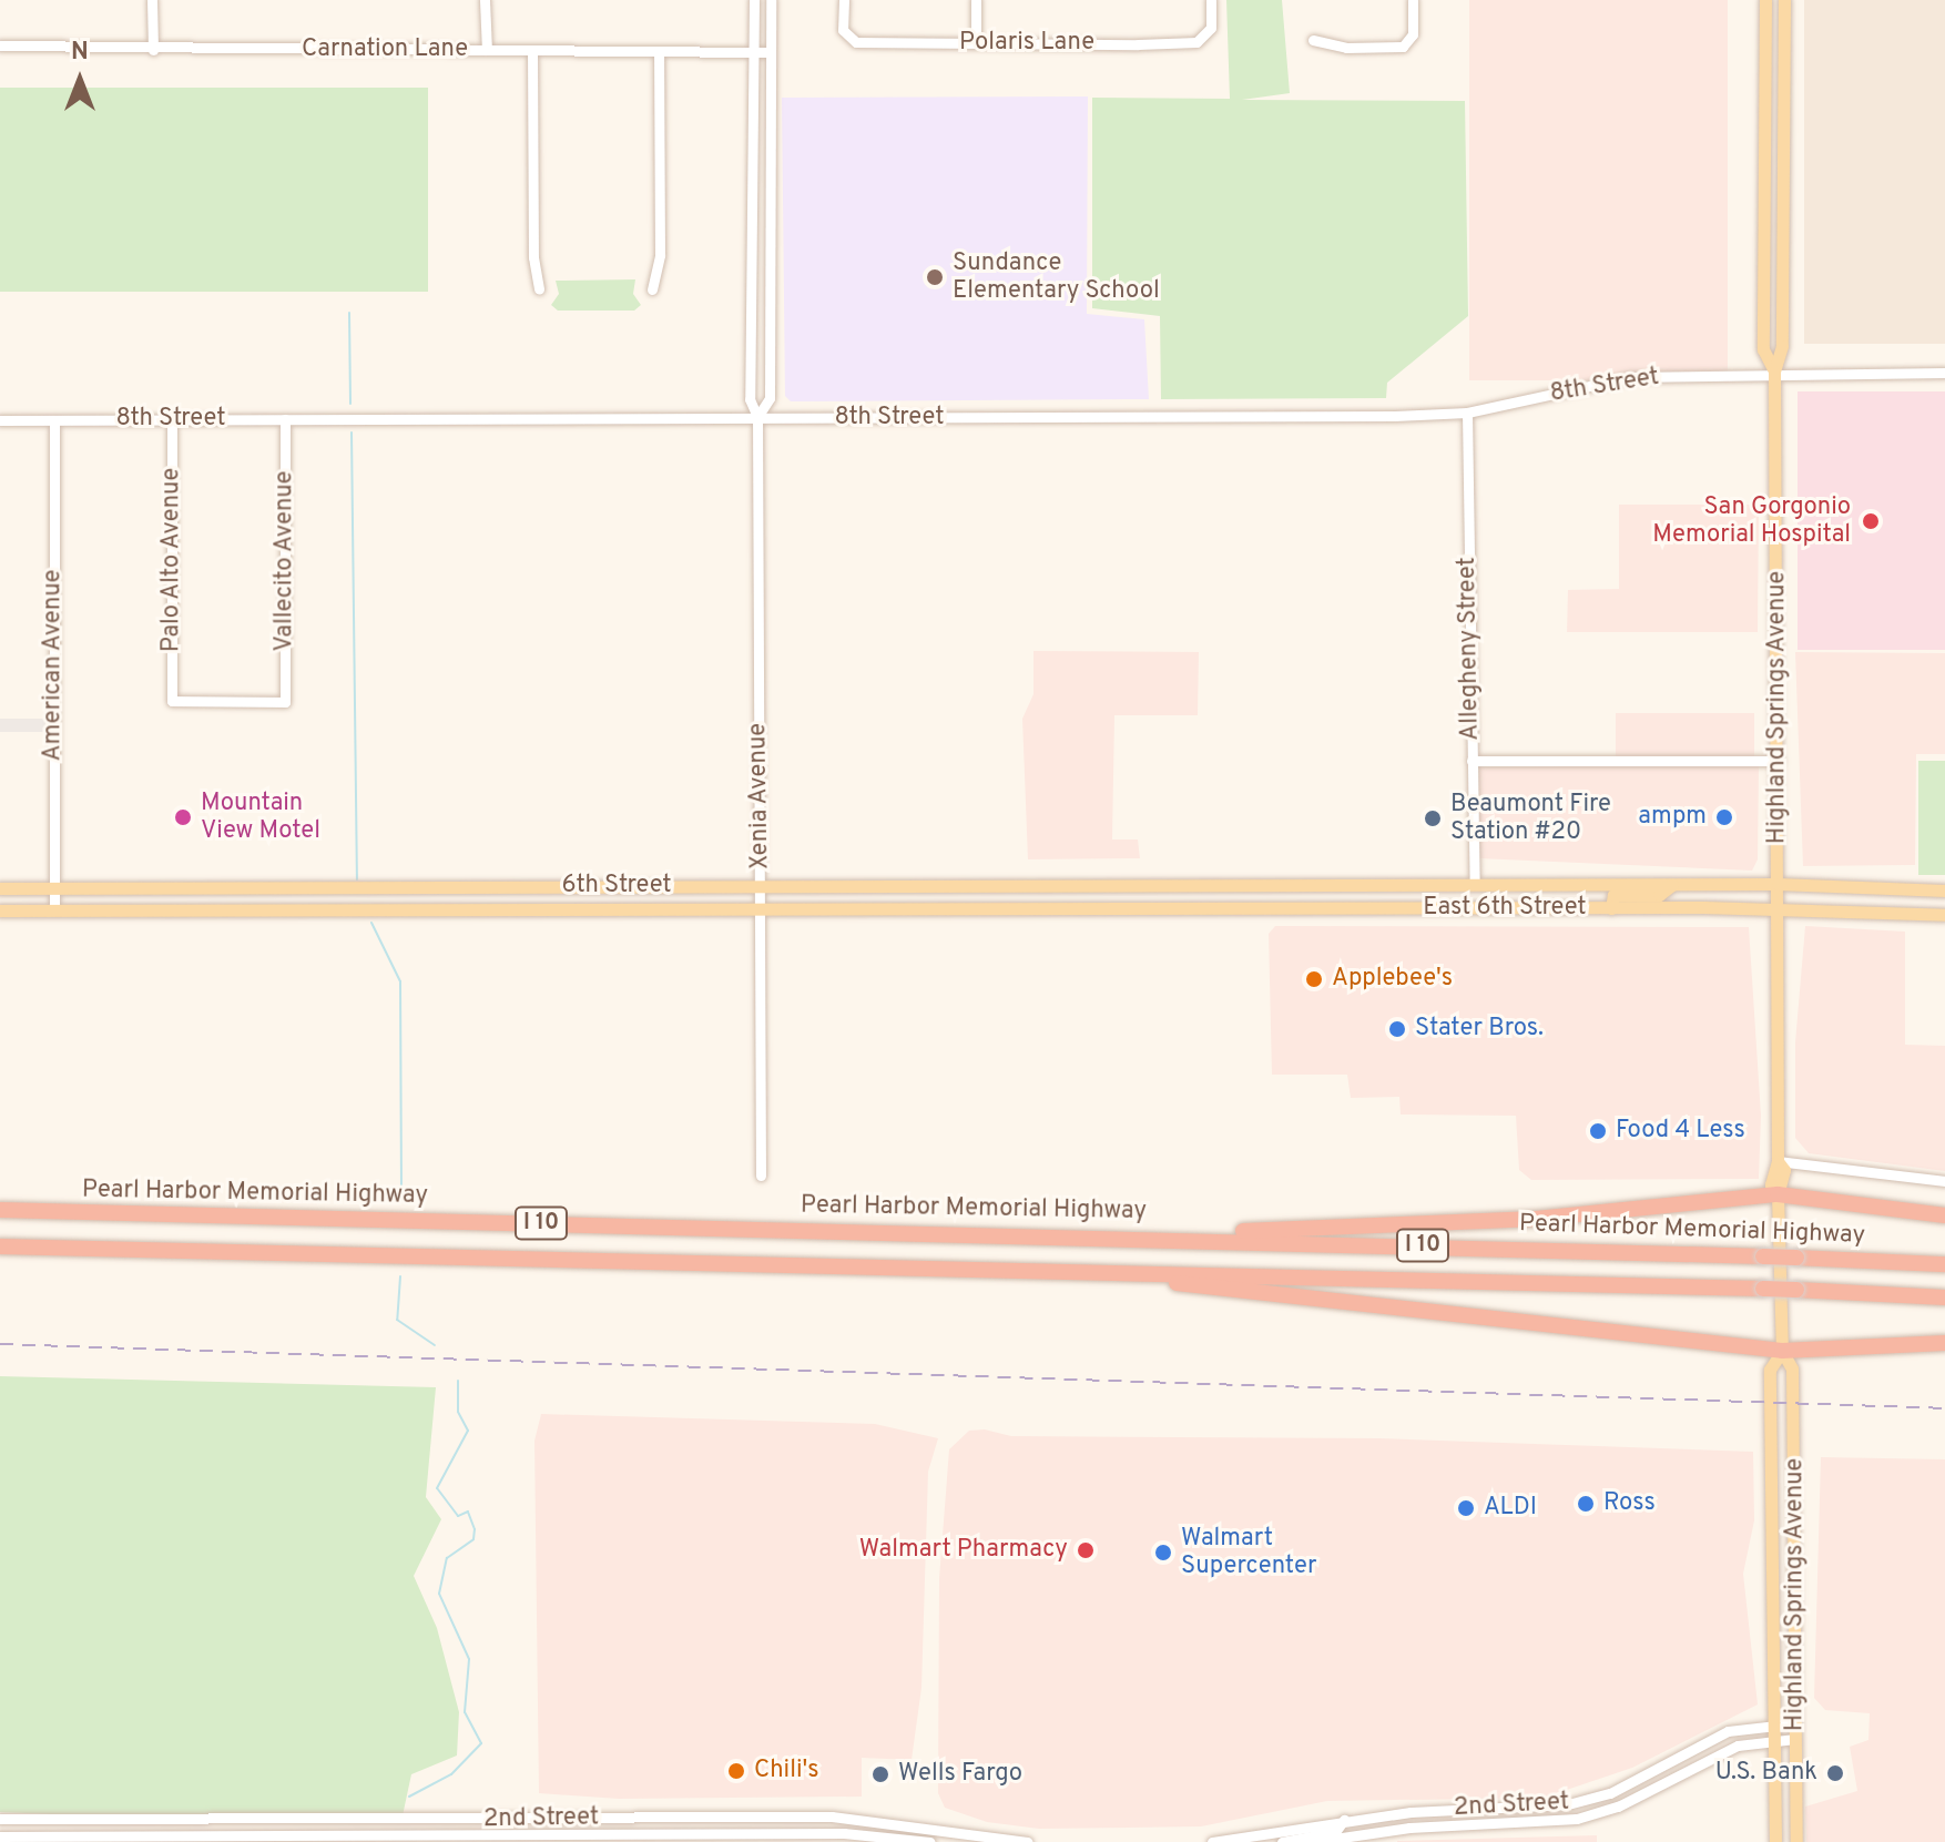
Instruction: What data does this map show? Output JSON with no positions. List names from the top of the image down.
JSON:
{
  "streets": {
    "highway": ["Pearl Harbor Memorial Highway", "I 10"],
    "main road": ["Highland Springs Avenue", "6th Street", "East 6th Street"],
    "street": [
      "Polaris Lane",
      "Carnation Lane",
      "8th Street",
      "Palo Alto Avenue",
      "Vallecito Avenue",
      "Allegheny Street",
      "American Avenue",
      "Xenia Avenue",
      "2nd Street"
    ]
  },
  "crossings": [
    ["Carnation Lane", "Xenia Avenue"],
    ["8th Street", "Palo Alto Avenue"],
    ["8th Street", "Vallecito Avenue"],
    ["8th Street", "Allegheny Street"],
    ["8th Street", "American Avenue"],
    ["8th Street", "Highland Springs Avenue"],
    ["8th Street", "Xenia Avenue"],
    ["Palo Alto Avenue", "Vallecito Avenue"],
    ["Allegheny Street", "East 6th Street"],
    ["American Avenue", "6th Street"],
    ["Highland Springs Avenue", "East 6th Street"],
    ["Highland Springs Avenue", "2nd Street"],
    ["Xenia Avenue", "6th Street"],
    ["6th Street", "East 6th Street"]
  ],
  "places": [
    "Sundance Elementary School",
    "San Gorgonio Memorial Hospital",
    "Mountain View Motel",
    "ampm",
    "Beaumont Fire Station #20",
    "Applebee's",
    "Stater Bros.",
    "Food 4 Less",
    "Ross",
    "ALDI",
    "Walmart Pharmacy",
    "Walmart Supercenter",
    "Chili's",
    "U.S. Bank",
    "Wells Fargo"
  ],
  "north": "top"
}
